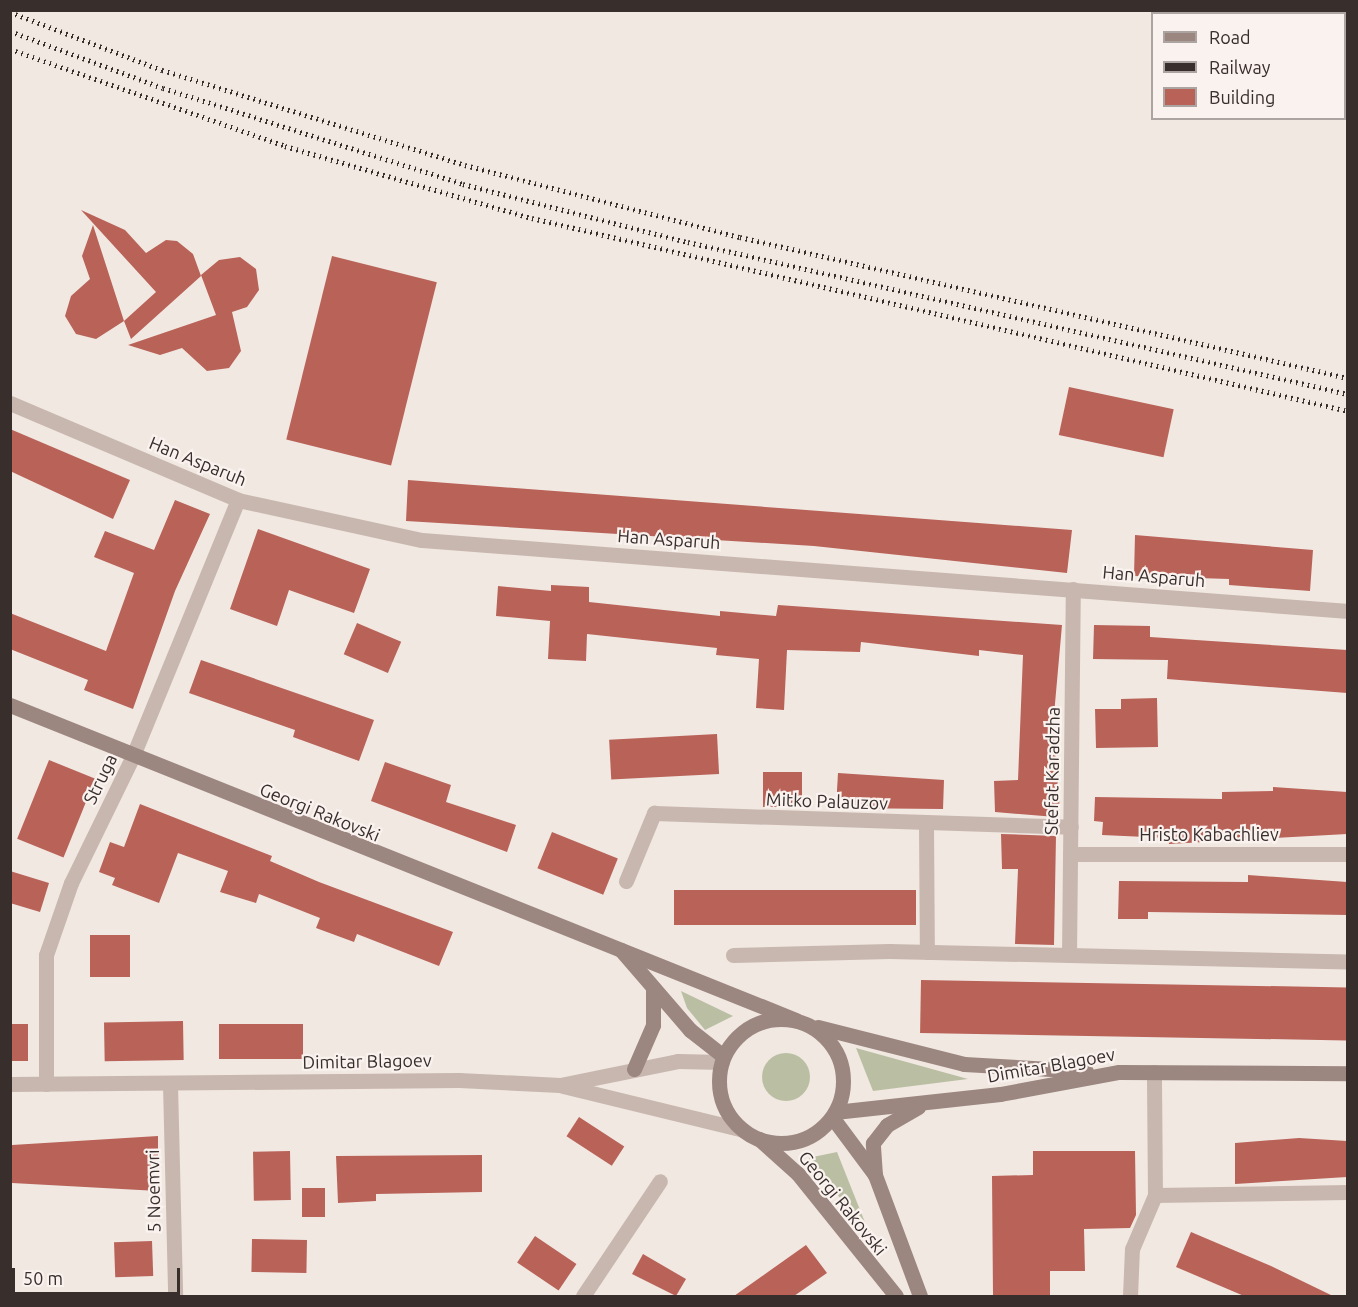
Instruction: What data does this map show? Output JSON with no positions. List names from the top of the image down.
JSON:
{
  "streets": {
    "street": [
      "Han Asparuh",
      "Stefat Karadzha",
      "Struga",
      "Mitko Palauzov",
      "Georgi Rakovski",
      "Hristo Kabachliev",
      "Dimitar Blagoev",
      "5 Noemvri"
    ]
  },
  "crossings": [
    ["Han Asparuh", "Stefat Karadzha"],
    ["Han Asparuh", "Struga"],
    ["Stefat Karadzha", "Mitko Palauzov"],
    ["Stefat Karadzha", "Hristo Kabachliev"],
    ["Struga", "Georgi Rakovski"],
    ["Struga", "Dimitar Blagoev"],
    ["Georgi Rakovski", "Dimitar Blagoev"],
    ["Dimitar Blagoev", "5 Noemvri"]
  ],
  "legend": ["Road", "Railway", "Building"],
  "scale_bar": "50 m"
}
